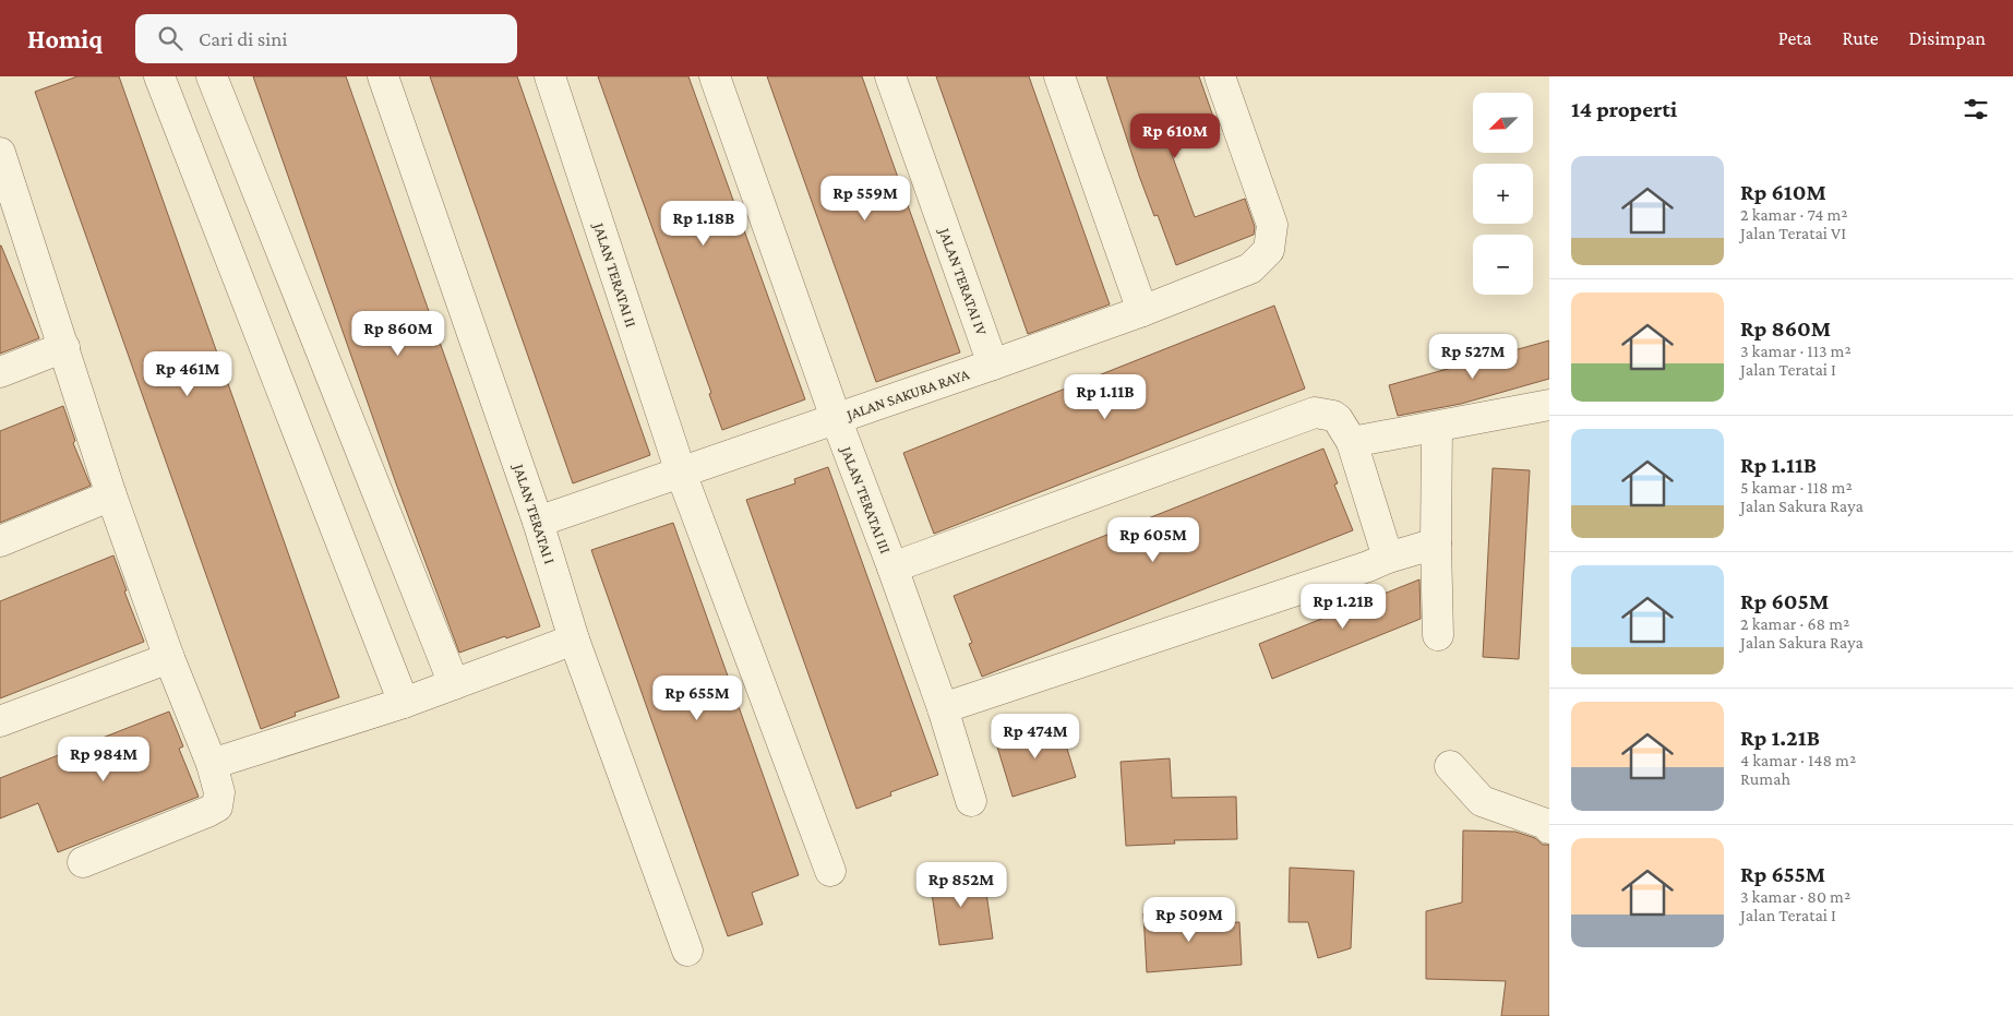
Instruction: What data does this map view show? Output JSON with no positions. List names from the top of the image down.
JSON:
{
  "streets": {
    "street": [
      "JALAN TERATAI II",
      "JALAN TERATAI IV",
      "JALAN SAKURA RAYA",
      "JALAN TERATAI III",
      "JALAN TERATAI I"
    ]
  },
  "crossings": [
    ["JALAN TERATAI II", "JALAN SAKURA RAYA"],
    ["JALAN TERATAI IV", "JALAN SAKURA RAYA"],
    ["JALAN SAKURA RAYA", "JALAN TERATAI III"],
    ["JALAN SAKURA RAYA", "JALAN TERATAI I"]
  ],
  "north": "bottom left",
  "page": {
    "header": "Homiq",
    "search": "Cari di sini",
    "nav": ["Peta", "Rute", "Disimpan"],
    "heading": "14 properti",
    "map_buttons": ["+", "−"],
    "price": [
      "Rp 610M",
      "Rp 559M",
      "Rp 1.18B",
      "Rp 860M",
      "Rp 527M",
      "Rp 461M",
      "Rp 1.11B",
      "Rp 605M",
      "Rp 1.21B",
      "Rp 655M",
      "Rp 474M",
      "Rp 984M",
      "Rp 852M",
      "Rp 509M"
    ],
    "list": [
      {
        "name": "Rp 610M",
        "note": "2 kamar · 74 m² · Jalan Teratai VI"
      },
      {
        "name": "Rp 860M",
        "note": "3 kamar · 113 m² · Jalan Teratai I"
      },
      {
        "name": "Rp 1.11B",
        "note": "5 kamar · 118 m² · Jalan Sakura Raya"
      },
      {
        "name": "Rp 605M",
        "note": "2 kamar · 68 m² · Jalan Sakura Raya"
      },
      {
        "name": "Rp 1.21B",
        "note": "4 kamar · 148 m² · Rumah"
      },
      {
        "name": "Rp 655M",
        "note": "3 kamar · 80 m² · Jalan Teratai I"
      }
    ]
  }
}
